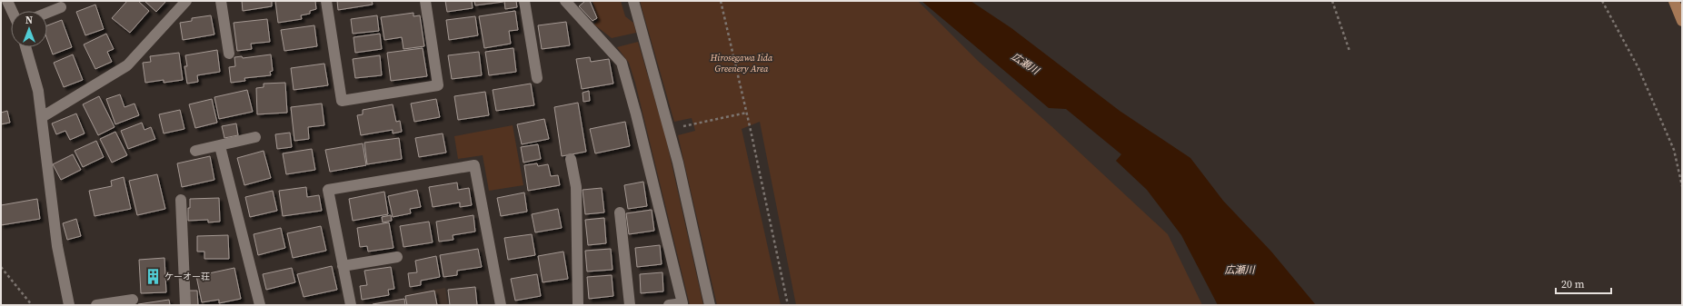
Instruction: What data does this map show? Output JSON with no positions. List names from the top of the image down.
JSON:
{
  "water": ["広瀬川"],
  "parks": ["Hirosegawa Iida Greenery Area"],
  "places": {
    "building": ["ケーオー荘"]
  },
  "scale_bar": "20 m",
  "north": "top"
}
